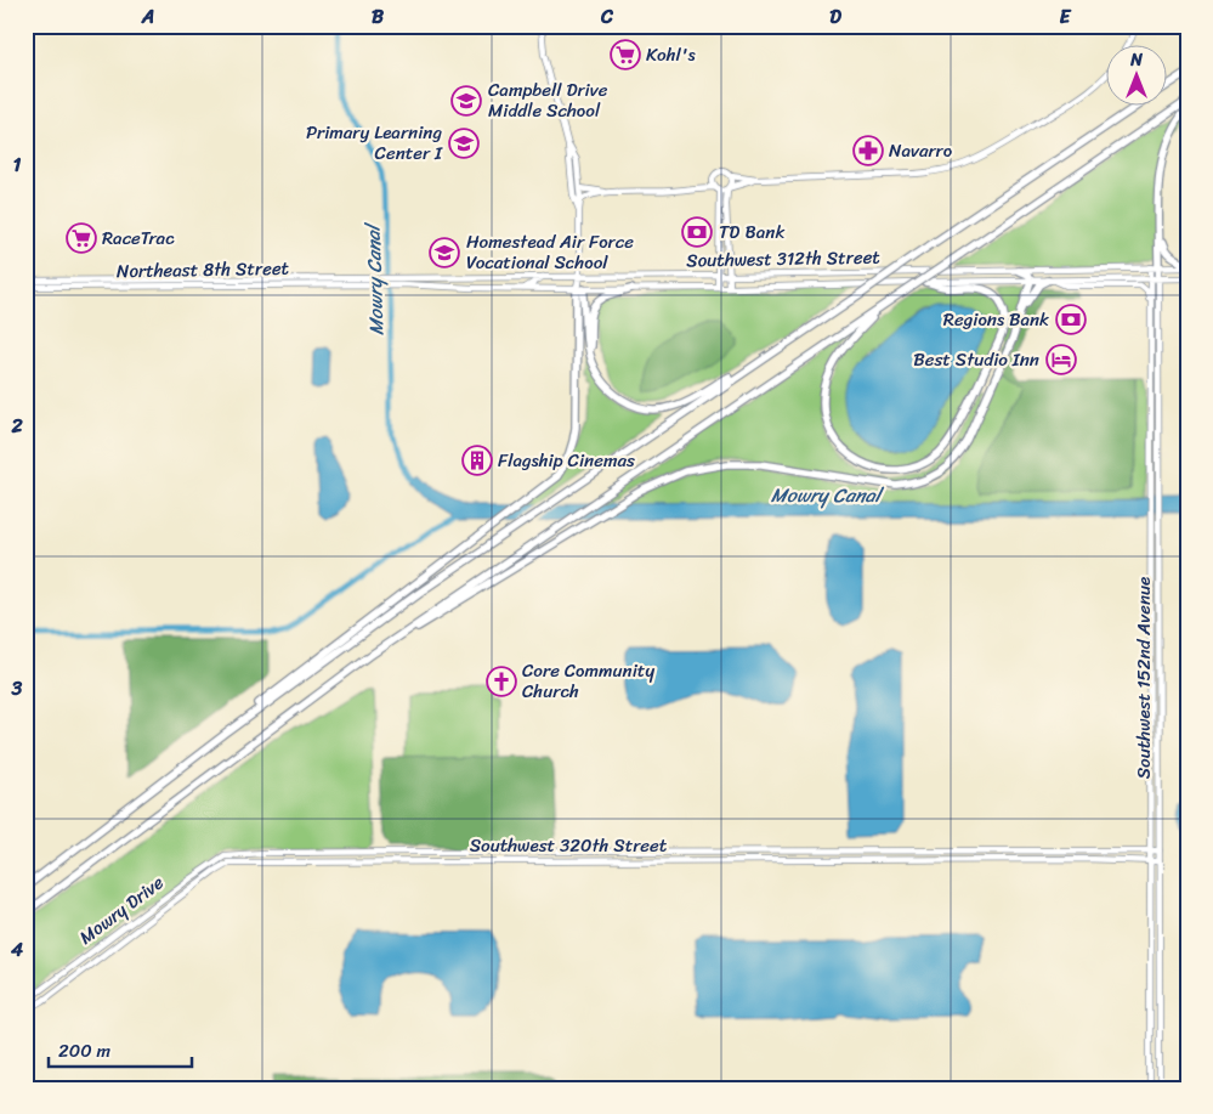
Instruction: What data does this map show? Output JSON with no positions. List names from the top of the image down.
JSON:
{
  "streets": {
    "street": [
      "Southwest 312th Street",
      "Northeast 8th Street",
      "Southwest 152nd Avenue",
      "Southwest 320th Street",
      "Mowry Drive"
    ]
  },
  "crossings": [
    ["Southwest 312th Street", "Northeast 8th Street"],
    ["Southwest 312th Street", "Southwest 152nd Avenue"],
    ["Southwest 152nd Avenue", "Southwest 320th Street"],
    ["Southwest 320th Street", "Mowry Drive"]
  ],
  "water": ["Mowry Canal"],
  "places": {
    "supermarket": ["Kohl's", "RaceTrac"],
    "school or university": ["Campbell Drive Middle School", "Primary Learning Center I", "Homestead Air Force Vocational School"],
    "pharmacy": ["Navarro"],
    "bank": ["TD Bank", "Regions Bank"],
    "hotel": ["Best Studio Inn"],
    "building": ["Flagship Cinemas"],
    "church": ["Core Community Church"]
  },
  "scale_bar": "200 m",
  "north": "top",
  "grid": {
    "columns": [
      "A",
      "B",
      "C",
      "D",
      "E"
    ],
    "rows": [
      "1",
      "2",
      "3",
      "4"
    ]
  }
}
